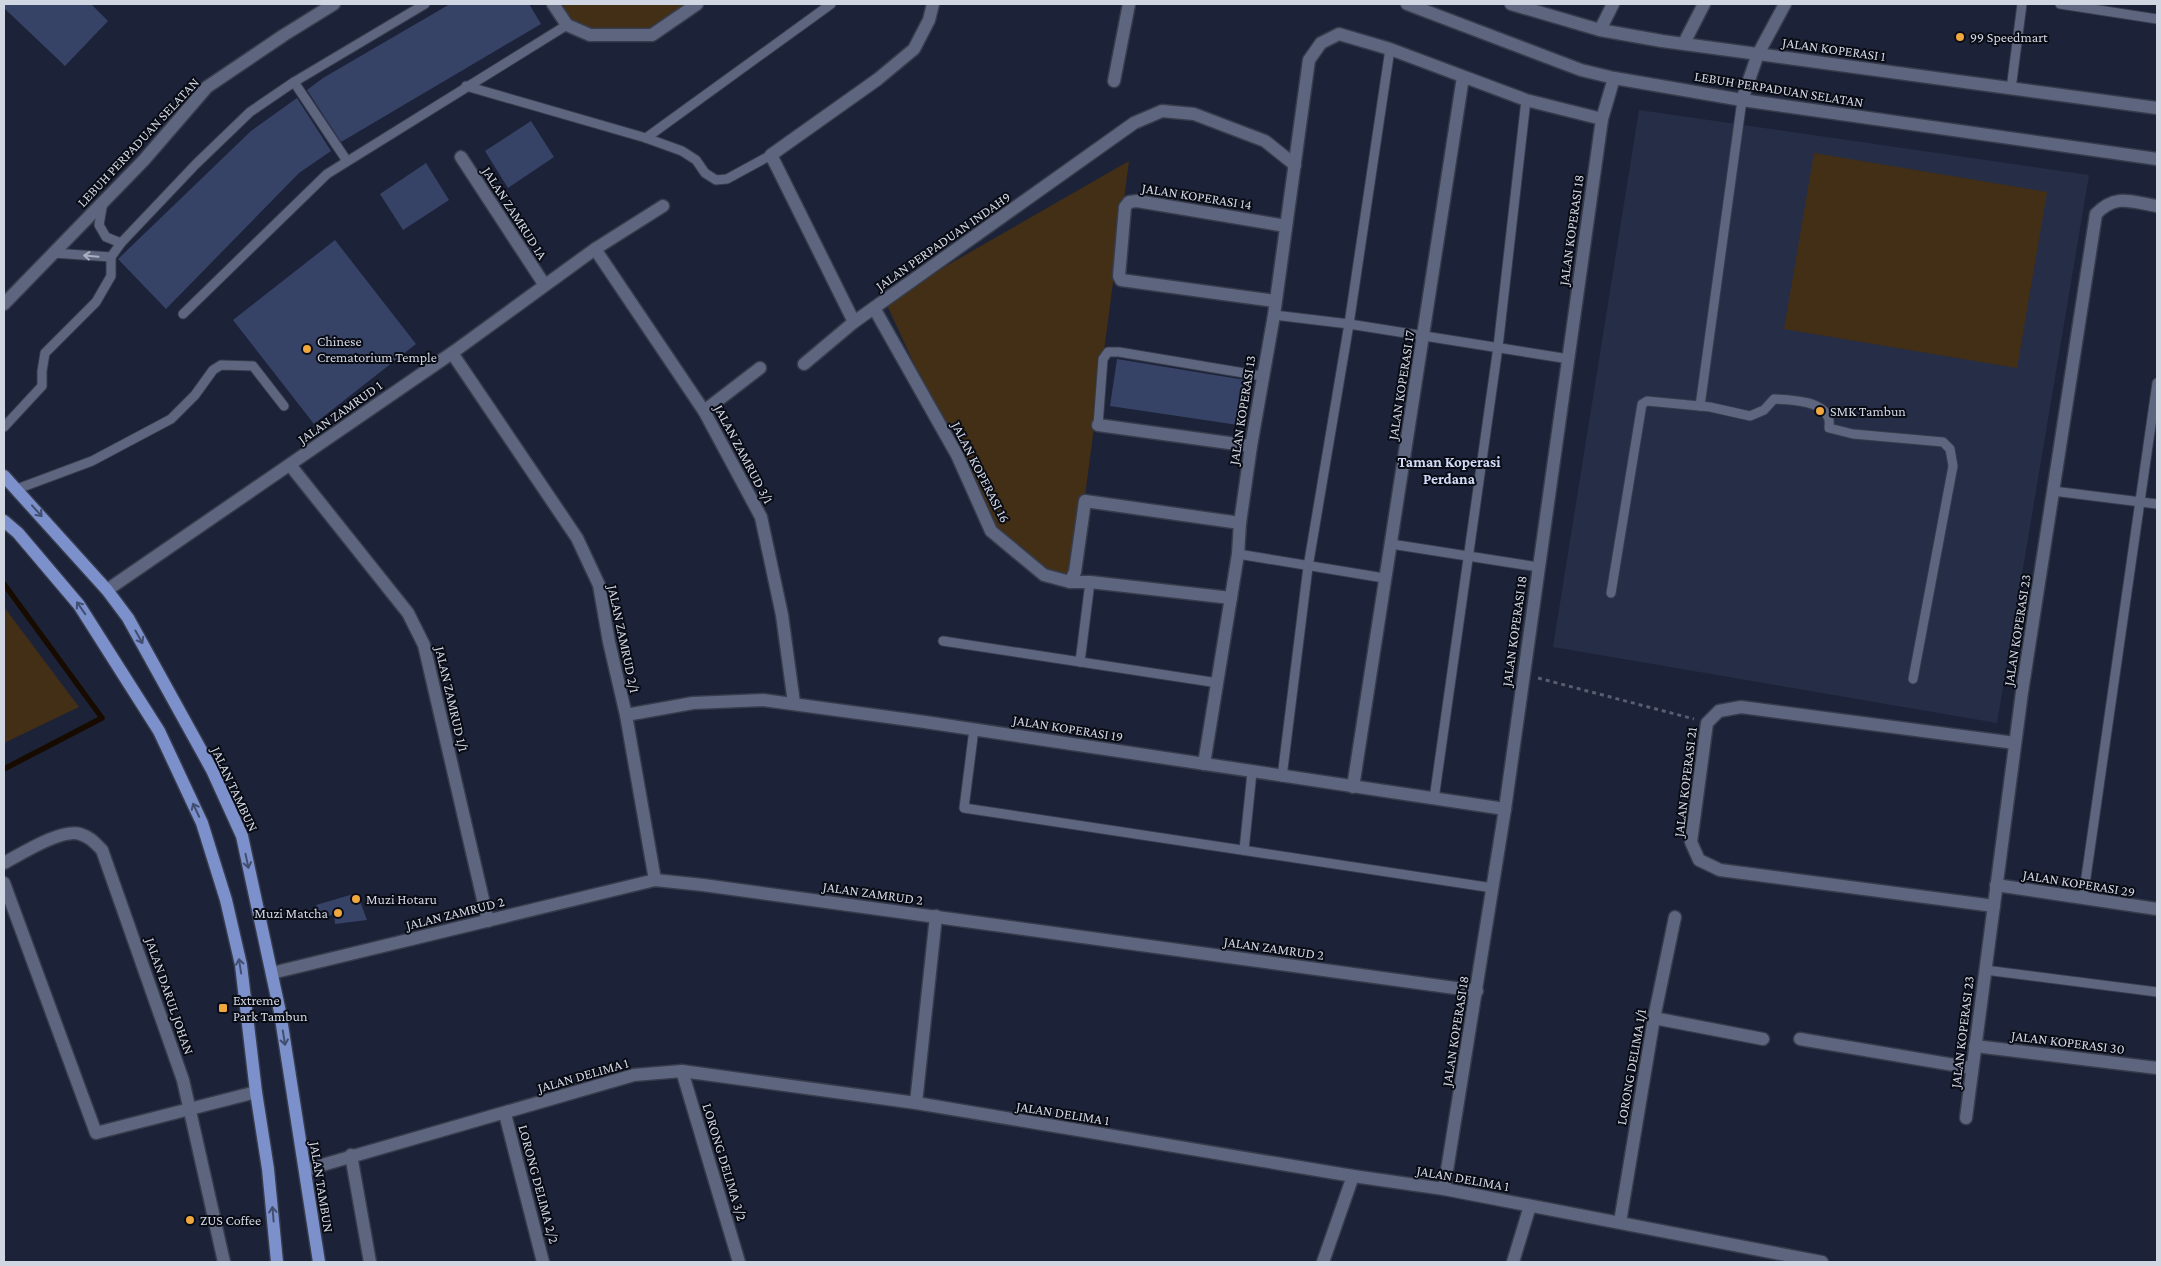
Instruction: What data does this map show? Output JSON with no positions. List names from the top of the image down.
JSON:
{
  "streets": {
    "main road": ["JALAN TAMBUN"],
    "street": [
      "JALAN KOPERASI 1",
      "LEBUH PERPADUAN SELATAN",
      "JALAN KOPERASI 14",
      "JALAN ZAMRUD 1A",
      "JALAN KOPERASI 18",
      "JALAN PERPADUAN INDAH9",
      "JALAN KOPERASI 17",
      "JALAN KOPERASI 13",
      "JALAN ZAMRUD 1",
      "JALAN ZAMRUD 3/1",
      "JALAN KOPERASI 16",
      "JALAN KOPERASI 23",
      "JALAN ZAMRUD 2/1",
      "JALAN ZAMRUD 1/1",
      "JALAN KOPERASI 19",
      "JALAN KOPERASI 21",
      "JALAN KOPERASI 29",
      "JALAN ZAMRUD 2",
      "JALAN DARUL JOHAN",
      "JALAN KOPERASI 30",
      "LORONG DELIMA 1/1",
      "JALAN DELIMA 1",
      "LORONG DELIMA 3/2",
      "LORONG DELIMA 2/2"
    ]
  },
  "crossings": [
    ["LEBUH PERPADUAN SELATAN", "JALAN KOPERASI 18"],
    ["JALAN KOPERASI 14", "JALAN KOPERASI 13"],
    ["JALAN ZAMRUD 1A", "JALAN ZAMRUD 1"],
    ["JALAN KOPERASI 18", "JALAN KOPERASI 19"],
    ["JALAN KOPERASI 18", "JALAN ZAMRUD 2"],
    ["JALAN KOPERASI 18", "JALAN DELIMA 1"],
    ["JALAN PERPADUAN INDAH9", "JALAN KOPERASI 13"],
    ["JALAN PERPADUAN INDAH9", "JALAN KOPERASI 16"],
    ["JALAN KOPERASI 17", "JALAN KOPERASI 19"],
    ["JALAN KOPERASI 13", "JALAN KOPERASI 16"],
    ["JALAN KOPERASI 13", "JALAN KOPERASI 19"],
    ["JALAN ZAMRUD 1", "JALAN ZAMRUD 3/1"],
    ["JALAN ZAMRUD 1", "JALAN ZAMRUD 2/1"],
    ["JALAN ZAMRUD 1", "JALAN ZAMRUD 1/1"],
    ["JALAN ZAMRUD 1", "JALAN TAMBUN"],
    ["JALAN ZAMRUD 3/1", "JALAN KOPERASI 19"],
    ["JALAN KOPERASI 23", "JALAN KOPERASI 21"],
    ["JALAN KOPERASI 23", "JALAN KOPERASI 29"],
    ["JALAN KOPERASI 23", "JALAN KOPERASI 30"],
    ["JALAN ZAMRUD 2/1", "JALAN KOPERASI 19"],
    ["JALAN ZAMRUD 2/1", "JALAN ZAMRUD 2"],
    ["JALAN ZAMRUD 1/1", "JALAN ZAMRUD 2"],
    ["JALAN TAMBUN", "JALAN ZAMRUD 2"],
    ["JALAN TAMBUN", "JALAN DELIMA 1"],
    ["LORONG DELIMA 1/1", "JALAN DELIMA 1"],
    ["JALAN DELIMA 1", "LORONG DELIMA 3/2"],
    ["JALAN DELIMA 1", "LORONG DELIMA 2/2"]
  ],
  "districts": ["Taman Koperasi Perdana"],
  "places": {
    "other": [
      "99 Speedmart",
      "Chinese Crematorium Temple",
      "SMK Tambun",
      "Muzi Hotaru",
      "Muzi Matcha",
      "ZUS Coffee"
    ],
    "transit": ["Extreme Park Tambun"]
  }
}
